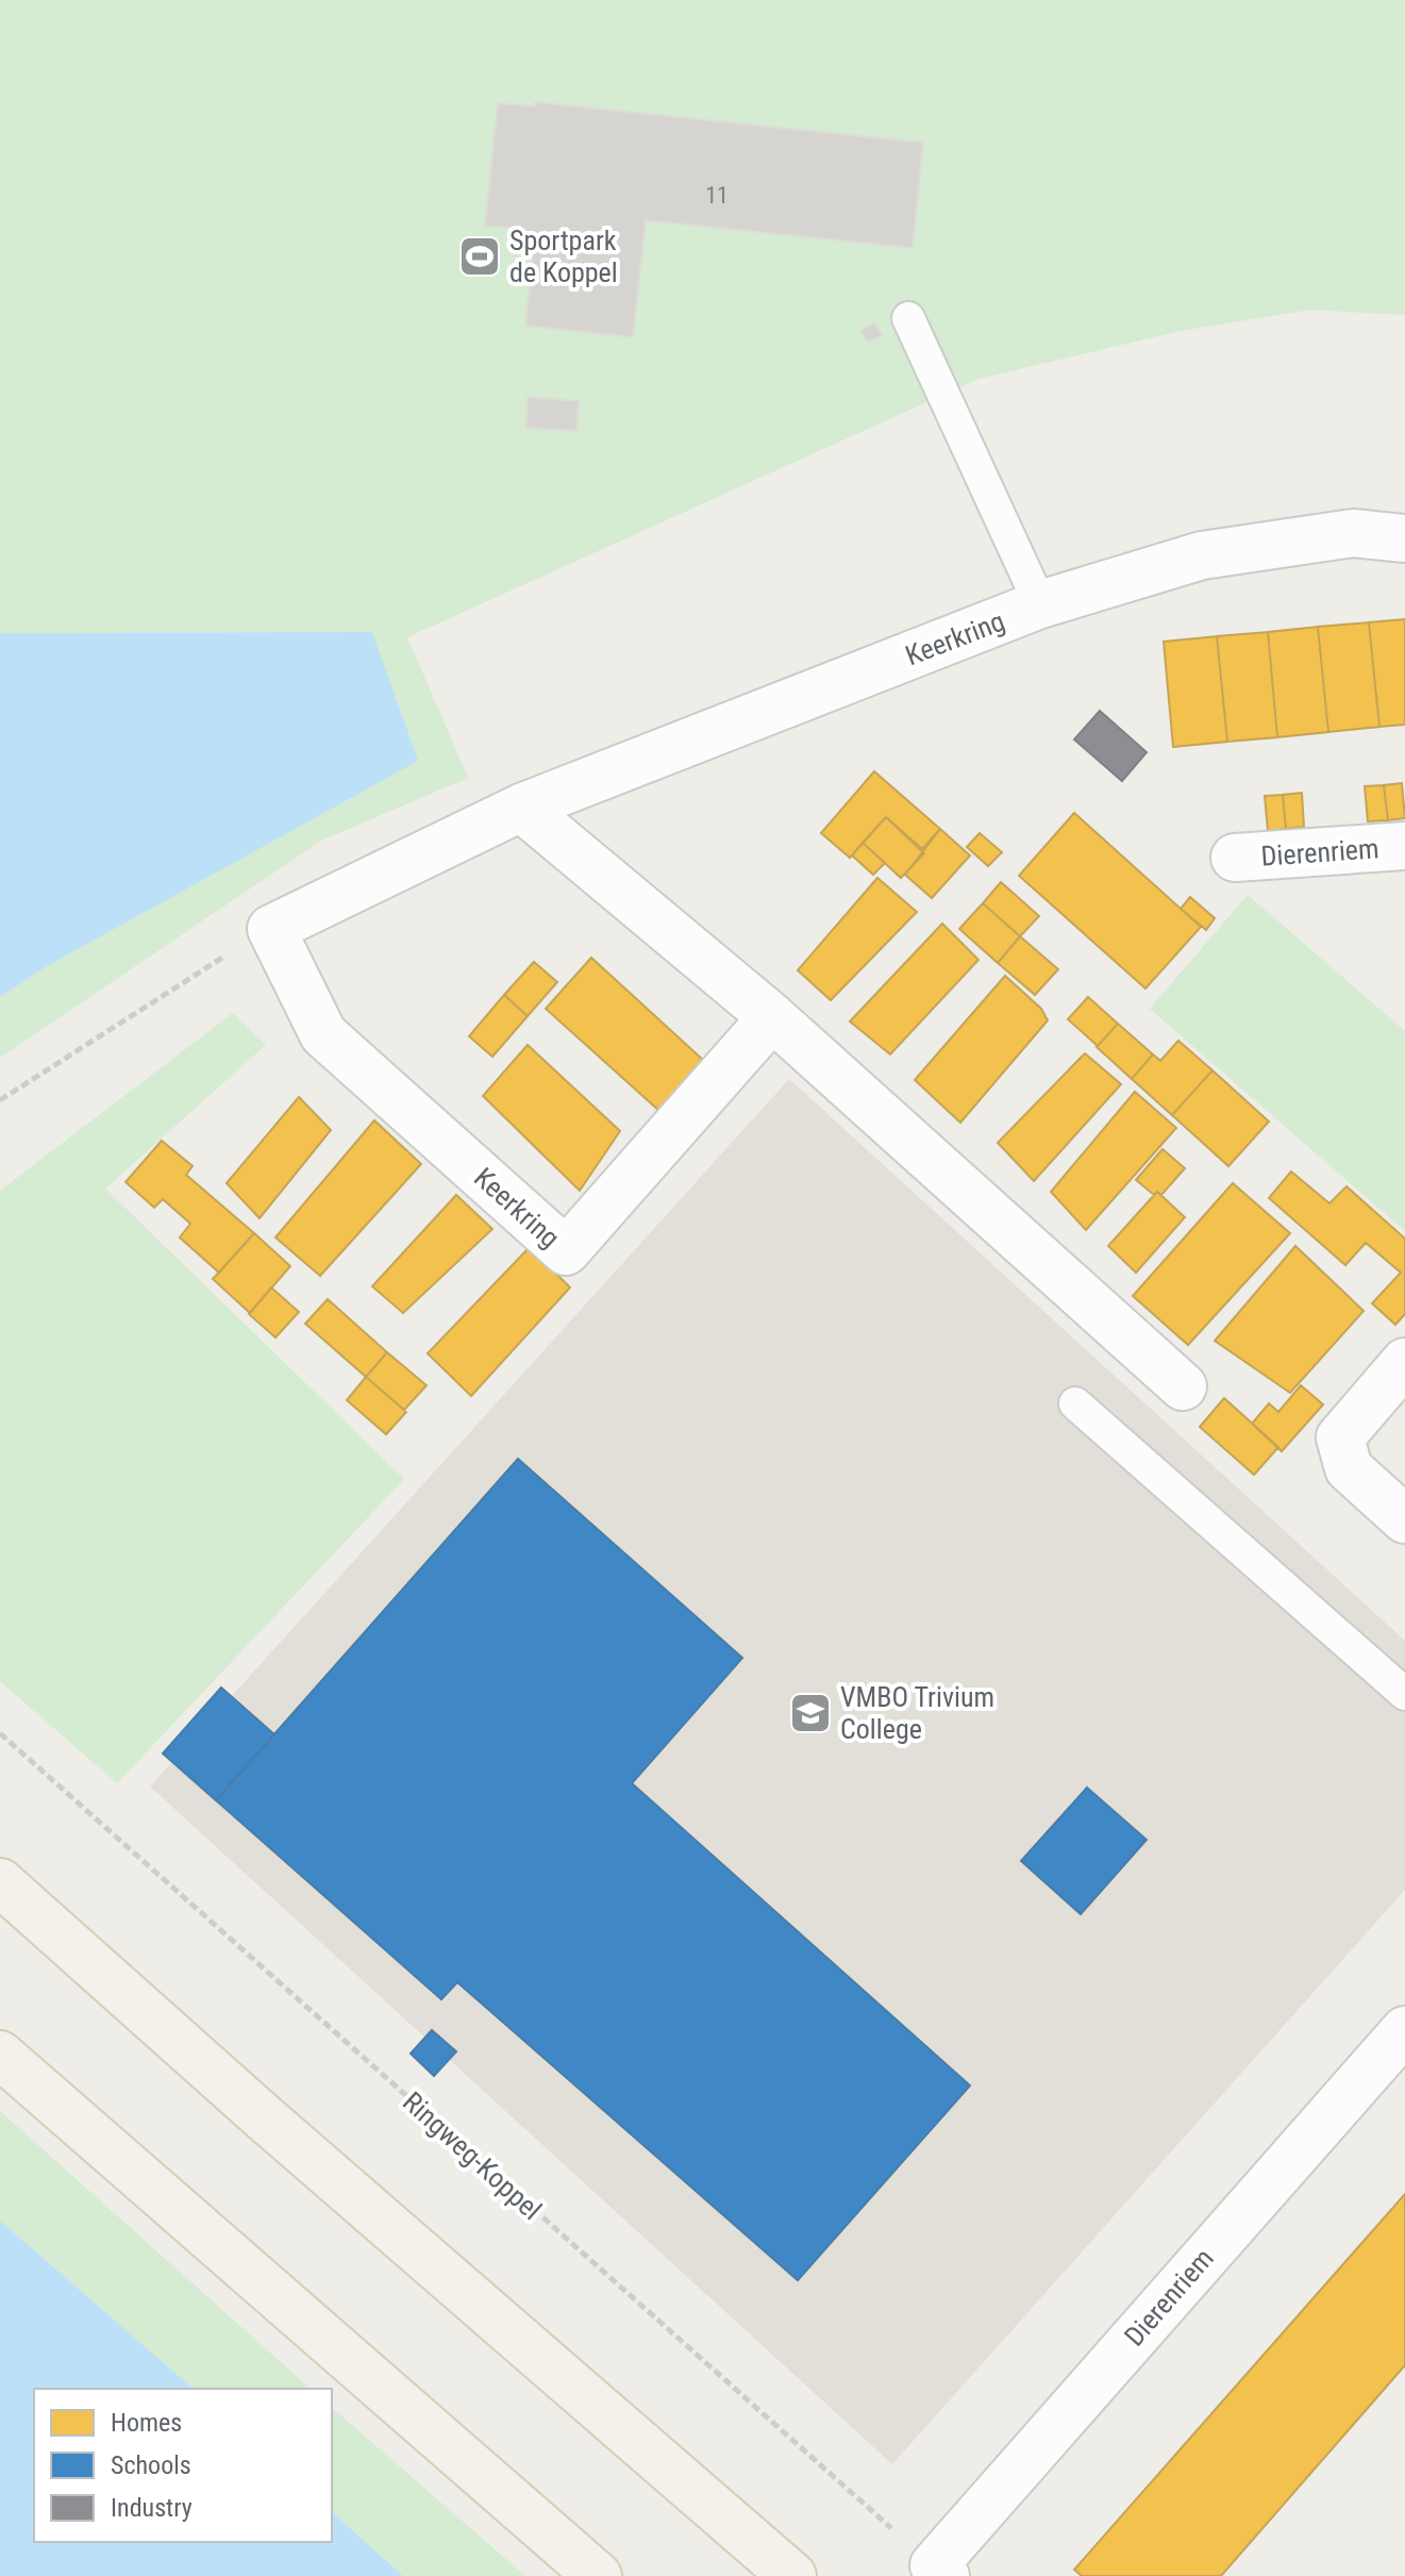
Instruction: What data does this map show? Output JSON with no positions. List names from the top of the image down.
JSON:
{
  "streets": {
    "street": ["Keerkring", "Dierenriem"],
    "path": ["Ringweg-Koppel"]
  },
  "crossings": [
    ["Dierenriem", "Ringweg-Koppel"]
  ],
  "places": {
    "sports": ["Sportpark de Koppel"],
    "school or university": ["VMBO Trivium College"]
  },
  "house_numbers": ["11"],
  "legend": ["Homes", "Schools", "Industry"]
}
